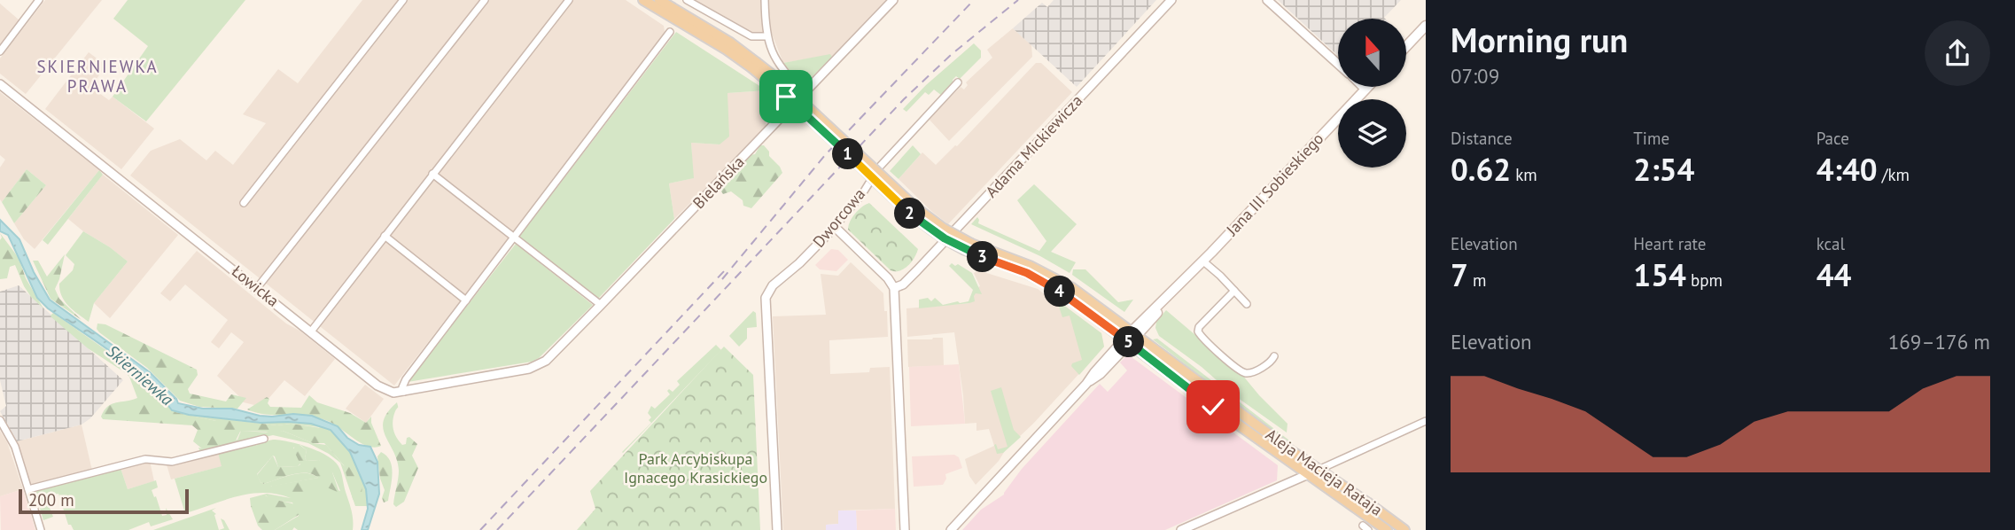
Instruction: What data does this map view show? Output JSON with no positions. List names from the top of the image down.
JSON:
{
  "streets": {
    "main road": ["Jana III Sobieskiego", "Aleja Macieja Rataja"],
    "street": [
      "Adama Mickiewicza",
      "Bielańska",
      "Dworcowa",
      "Łowicka"
    ]
  },
  "crossings": [
    ["Bielańska", "Łowicka"],
    ["Jana III Sobieskiego", "Aleja Macieja Rataja"]
  ],
  "districts": ["SKIERNIEWKA PRAWA"],
  "water": ["Skierniewka"],
  "parks": ["Park Arcybiskupa Ignacego Krasickiego"],
  "scale_bar": "200 m",
  "north": "top",
  "page": {
    "heading": ["Morning run", "07:09"],
    "stats": [
      ["Distance", "0.62 km"],
      ["Time", "2:54"],
      ["Pace", "4:40 /km"],
      ["Elevation", "7 m"],
      ["Heart rate", "154 bpm"],
      ["kcal", "44"]
    ],
    "pins": [
      "1",
      "2",
      "3",
      "4",
      "5"
    ],
    "chart": ["Elevation", "169–176 m"],
    "scale": "200 m"
  }
}
